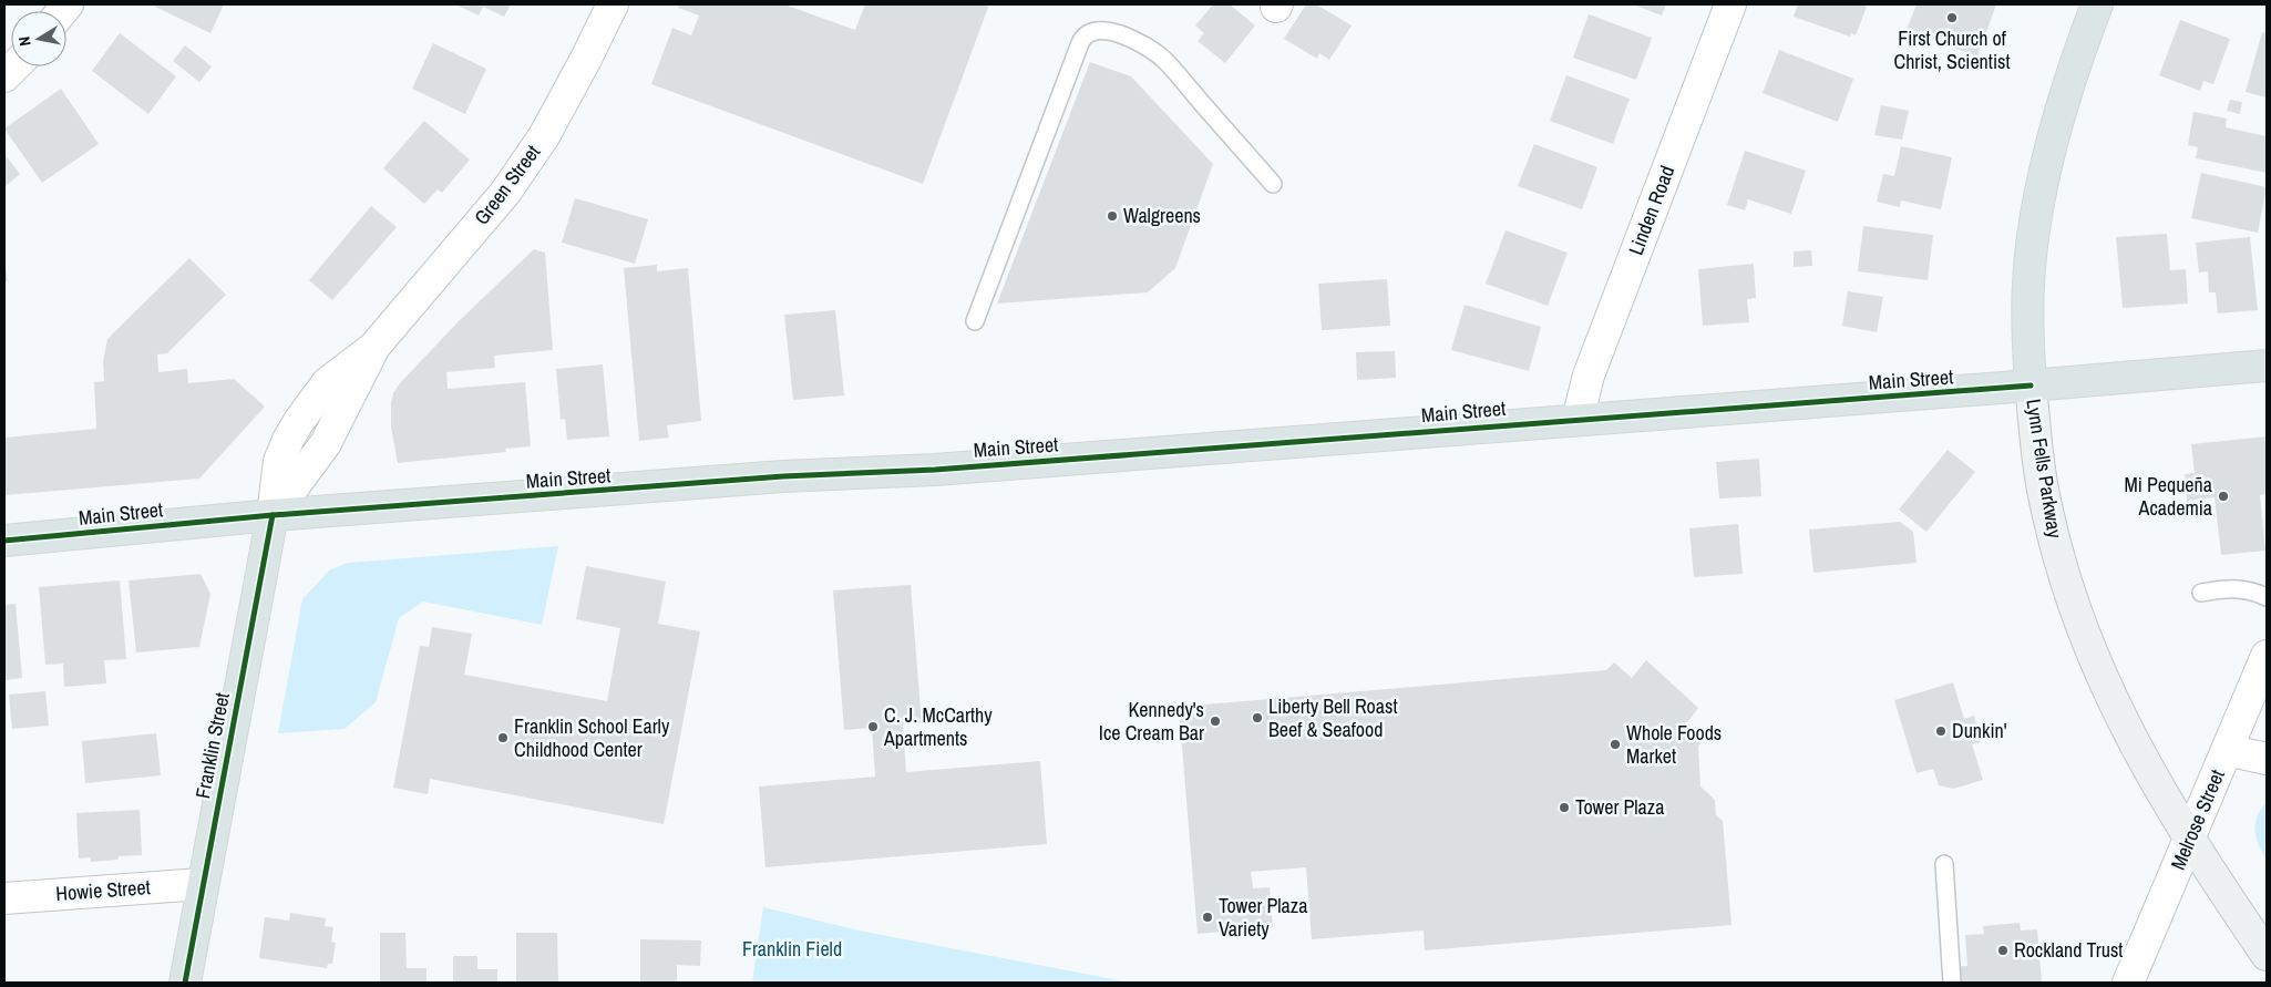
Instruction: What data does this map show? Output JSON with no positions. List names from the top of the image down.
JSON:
{
  "streets": {
    "main road": ["Main Street", "Lynn Fells Parkway", "Franklin Street"],
    "street": [
      "Green Street",
      "Linden Road",
      "Melrose Street",
      "Howie Street"
    ]
  },
  "crossings": [
    ["Green Street", "Main Street"],
    ["Green Street", "Franklin Street"],
    ["Linden Road", "Main Street"],
    ["Main Street", "Lynn Fells Parkway"],
    ["Main Street", "Franklin Street"],
    ["Lynn Fells Parkway", "Melrose Street"],
    ["Franklin Street", "Howie Street"]
  ],
  "parks": ["Franklin Field"],
  "places": [
    "First Church of Christ, Scientist",
    "Walgreens",
    "Mi Pequeña Academia",
    "Liberty Bell Roast Beef & Seafood",
    "Kennedy's Ice Cream Bar",
    "C. J. McCarthy Apartments",
    "Dunkin'",
    "Franklin School Early Childhood Center",
    "Whole Foods Market",
    "Tower Plaza",
    "Tower Plaza Variety",
    "Rockland Trust"
  ],
  "north": "left"
}
